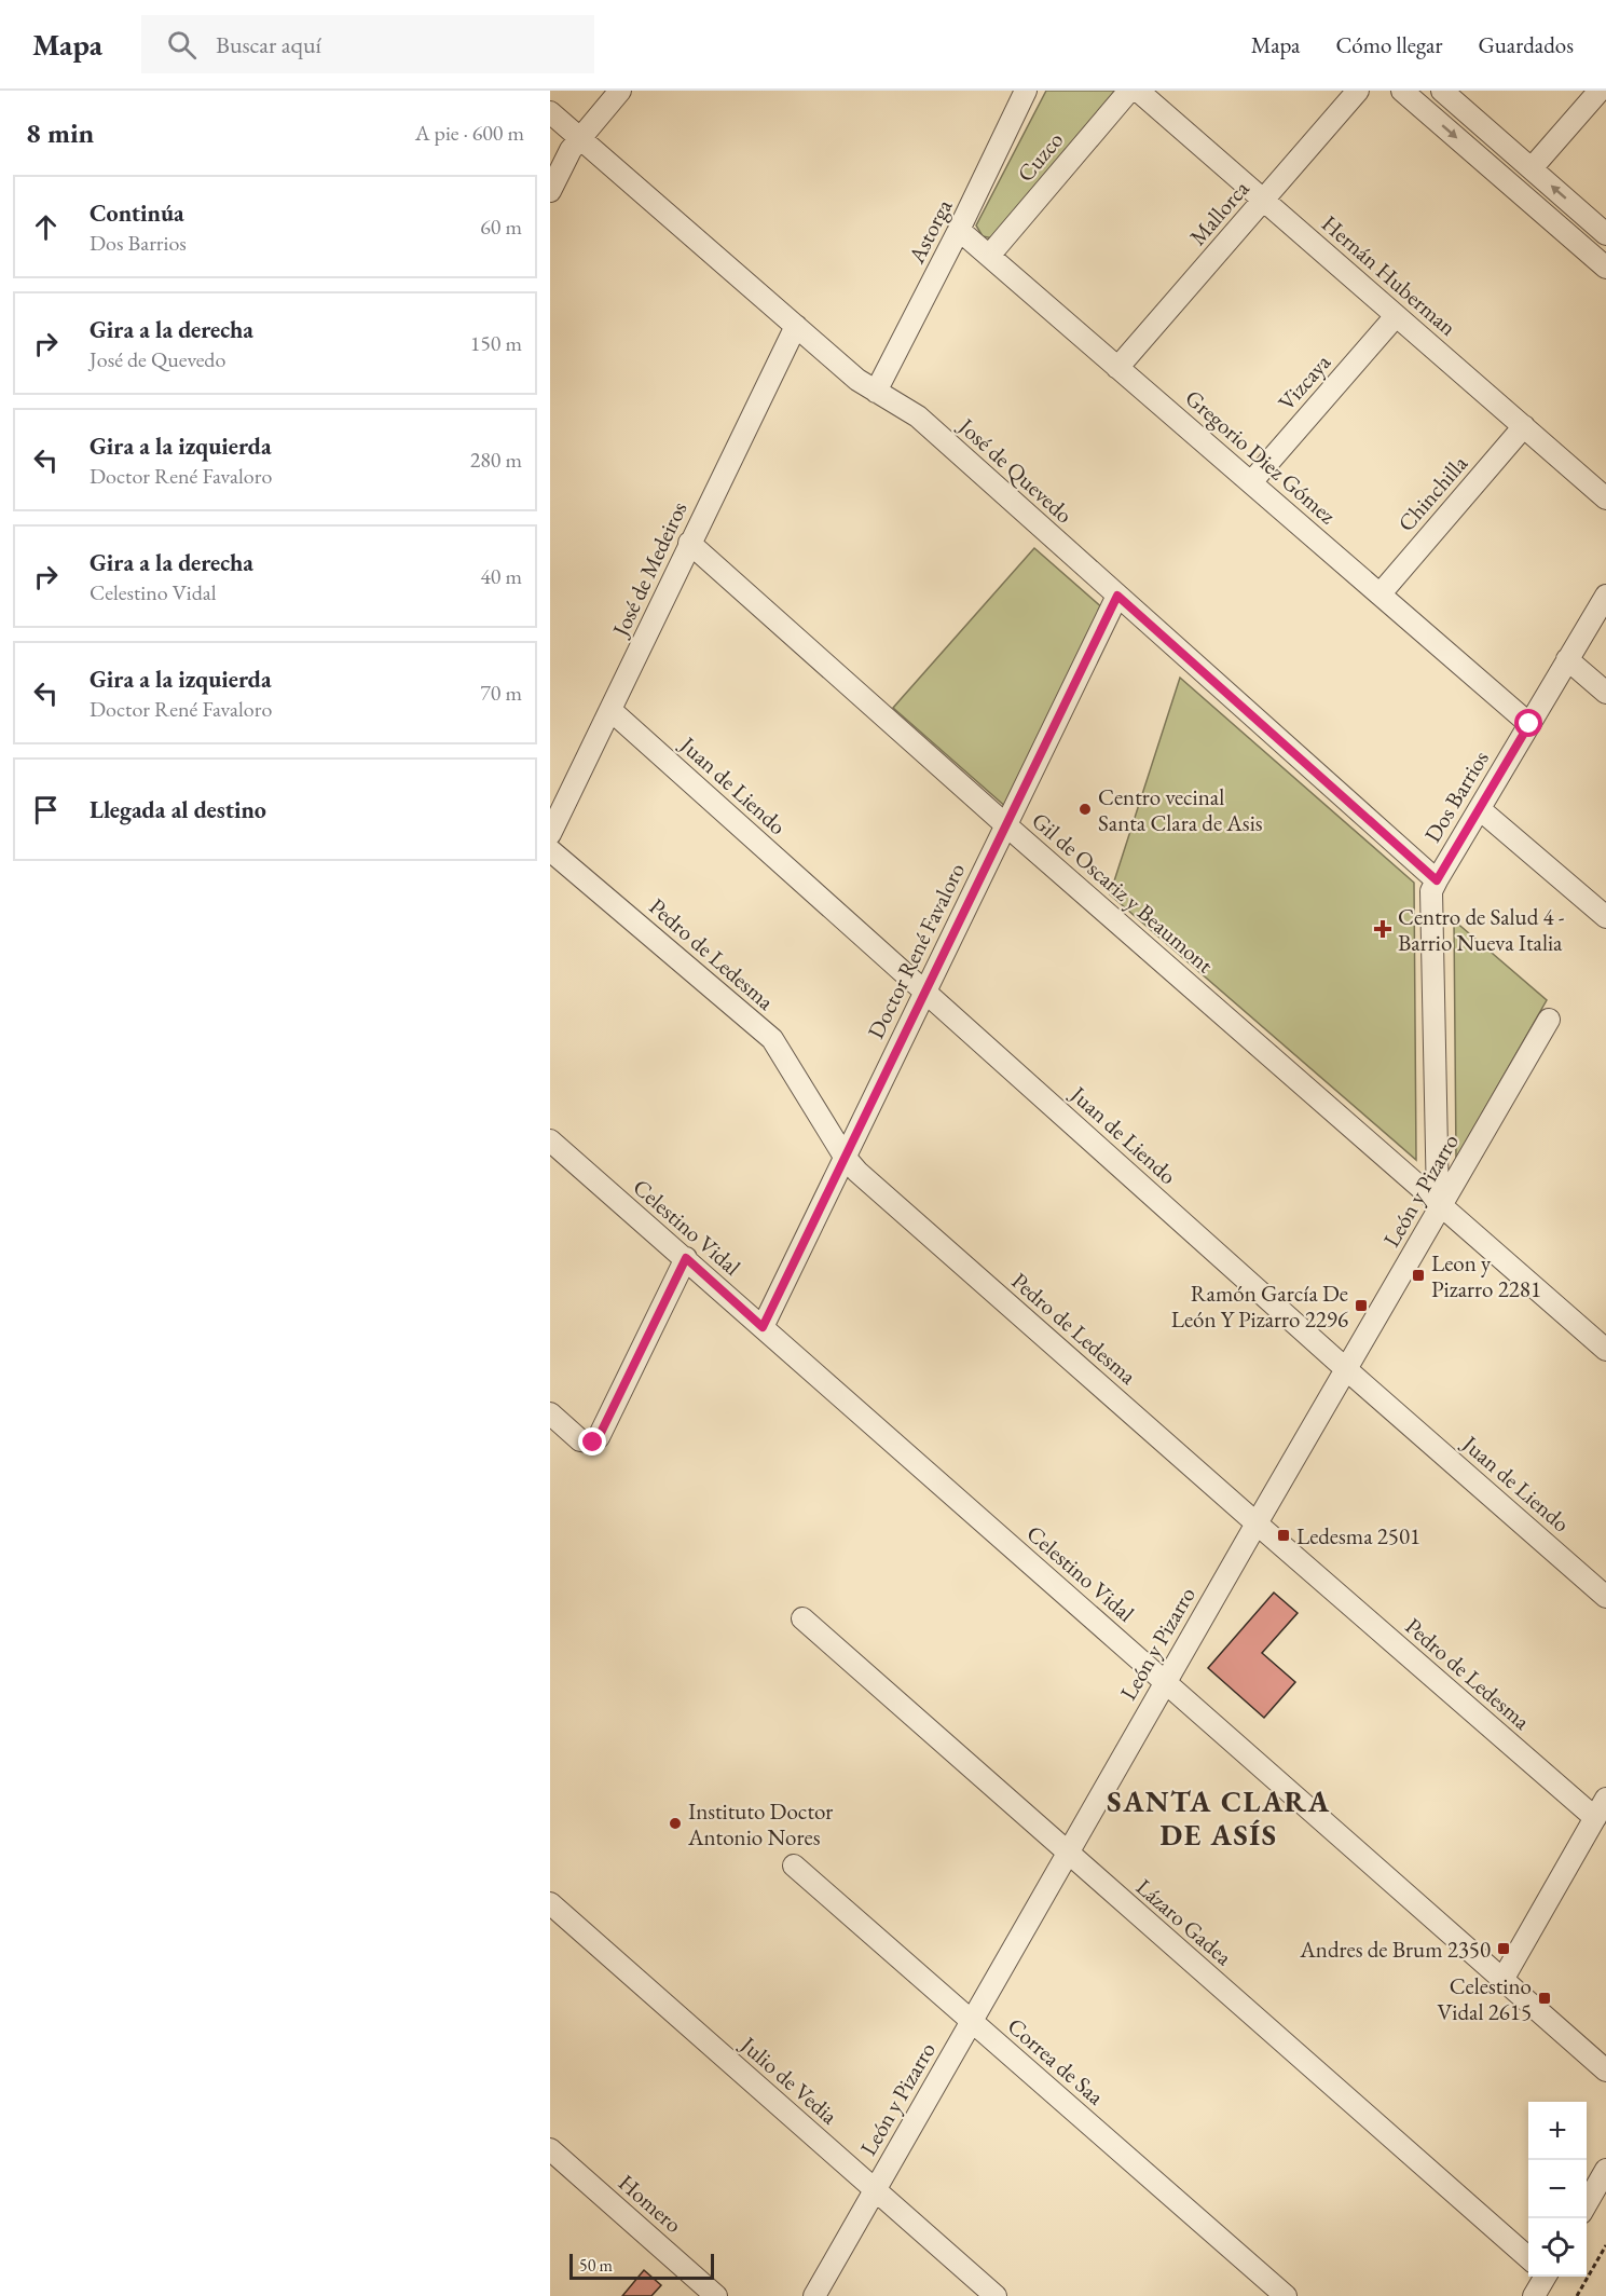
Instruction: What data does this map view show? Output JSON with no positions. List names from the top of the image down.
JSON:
{
  "streets": {
    "street": [
      "Cuzco",
      "Mallorca",
      "Astorga",
      "Hernán Huberman",
      "Vizcaya",
      "Gregorio Diez Gómez",
      "José de Quevedo",
      "Chinchilla",
      "José de Medeiros",
      "Juan de Liendo",
      "Dos Barrios",
      "Gil de Oscariz y Beaumont",
      "Doctor René Favaloro",
      "Pedro de Ledesma",
      "León y Pizarro",
      "Celestino Vidal",
      "Lázaro Gadea",
      "Correa de Saa",
      "Julio de Vedia",
      "Homero"
    ]
  },
  "crossings": [
    ["Cuzco", "Gregorio Diez Gómez"],
    ["Mallorca", "Hernán Huberman"],
    ["Mallorca", "Gregorio Diez Gómez"],
    ["Astorga", "Gregorio Diez Gómez"],
    ["Astorga", "José de Quevedo"],
    ["Hernán Huberman", "Vizcaya"],
    ["Hernán Huberman", "Chinchilla"],
    ["Vizcaya", "Gregorio Diez Gómez"],
    ["Gregorio Diez Gómez", "Chinchilla"],
    ["Gregorio Diez Gómez", "Dos Barrios"],
    ["José de Quevedo", "José de Medeiros"],
    ["José de Quevedo", "Dos Barrios"],
    ["José de Quevedo", "Doctor René Favaloro"],
    ["José de Medeiros", "Juan de Liendo"],
    ["José de Medeiros", "Gil de Oscariz y Beaumont"],
    ["Juan de Liendo", "Doctor René Favaloro"],
    ["Juan de Liendo", "León y Pizarro"],
    ["Dos Barrios", "Gil de Oscariz y Beaumont"],
    ["Dos Barrios", "León y Pizarro"],
    ["Gil de Oscariz y Beaumont", "Doctor René Favaloro"],
    ["Gil de Oscariz y Beaumont", "León y Pizarro"],
    ["Doctor René Favaloro", "Pedro de Ledesma"],
    ["Doctor René Favaloro", "Celestino Vidal"],
    ["Pedro de Ledesma", "León y Pizarro"],
    ["León y Pizarro", "Celestino Vidal"],
    ["León y Pizarro", "Lázaro Gadea"],
    ["León y Pizarro", "Correa de Saa"],
    ["León y Pizarro", "Julio de Vedia"]
  ],
  "districts": ["SANTA CLARA DE ASÍS"],
  "places": {
    "other": ["Centro vecinal Santa Clara de Asis", "Instituto Doctor Antonio Nores"],
    "health": ["Centro de Salud 4 - Barrio Nueva Italia"],
    "transit": [
      "Leon y Pizarro 2281",
      "Ramón García De León Y Pizarro 2296",
      "Ledesma 2501",
      "Andres de Brum 2350",
      "Celestino Vidal 2615"
    ]
  },
  "scale_bar": "50 m",
  "page": {
    "header": "Mapa",
    "search": "Buscar aquí",
    "nav": ["Mapa", "Cómo llegar", "Guardados"],
    "heading": ["8 min", "A pie · 600 m"],
    "list": [
      ["Continúa", "Dos Barrios", "60 m"],
      ["Gira a la derecha", "José de Quevedo", "150 m"],
      ["Gira a la izquierda", "Doctor René Favaloro", "280 m"],
      ["Gira a la derecha", "Celestino Vidal", "40 m"],
      ["Gira a la izquierda", "Doctor René Favaloro", "70 m"],
      "Llegada al destino"
    ],
    "map_buttons": ["+", "−"],
    "scale": "50 m"
  }
}
